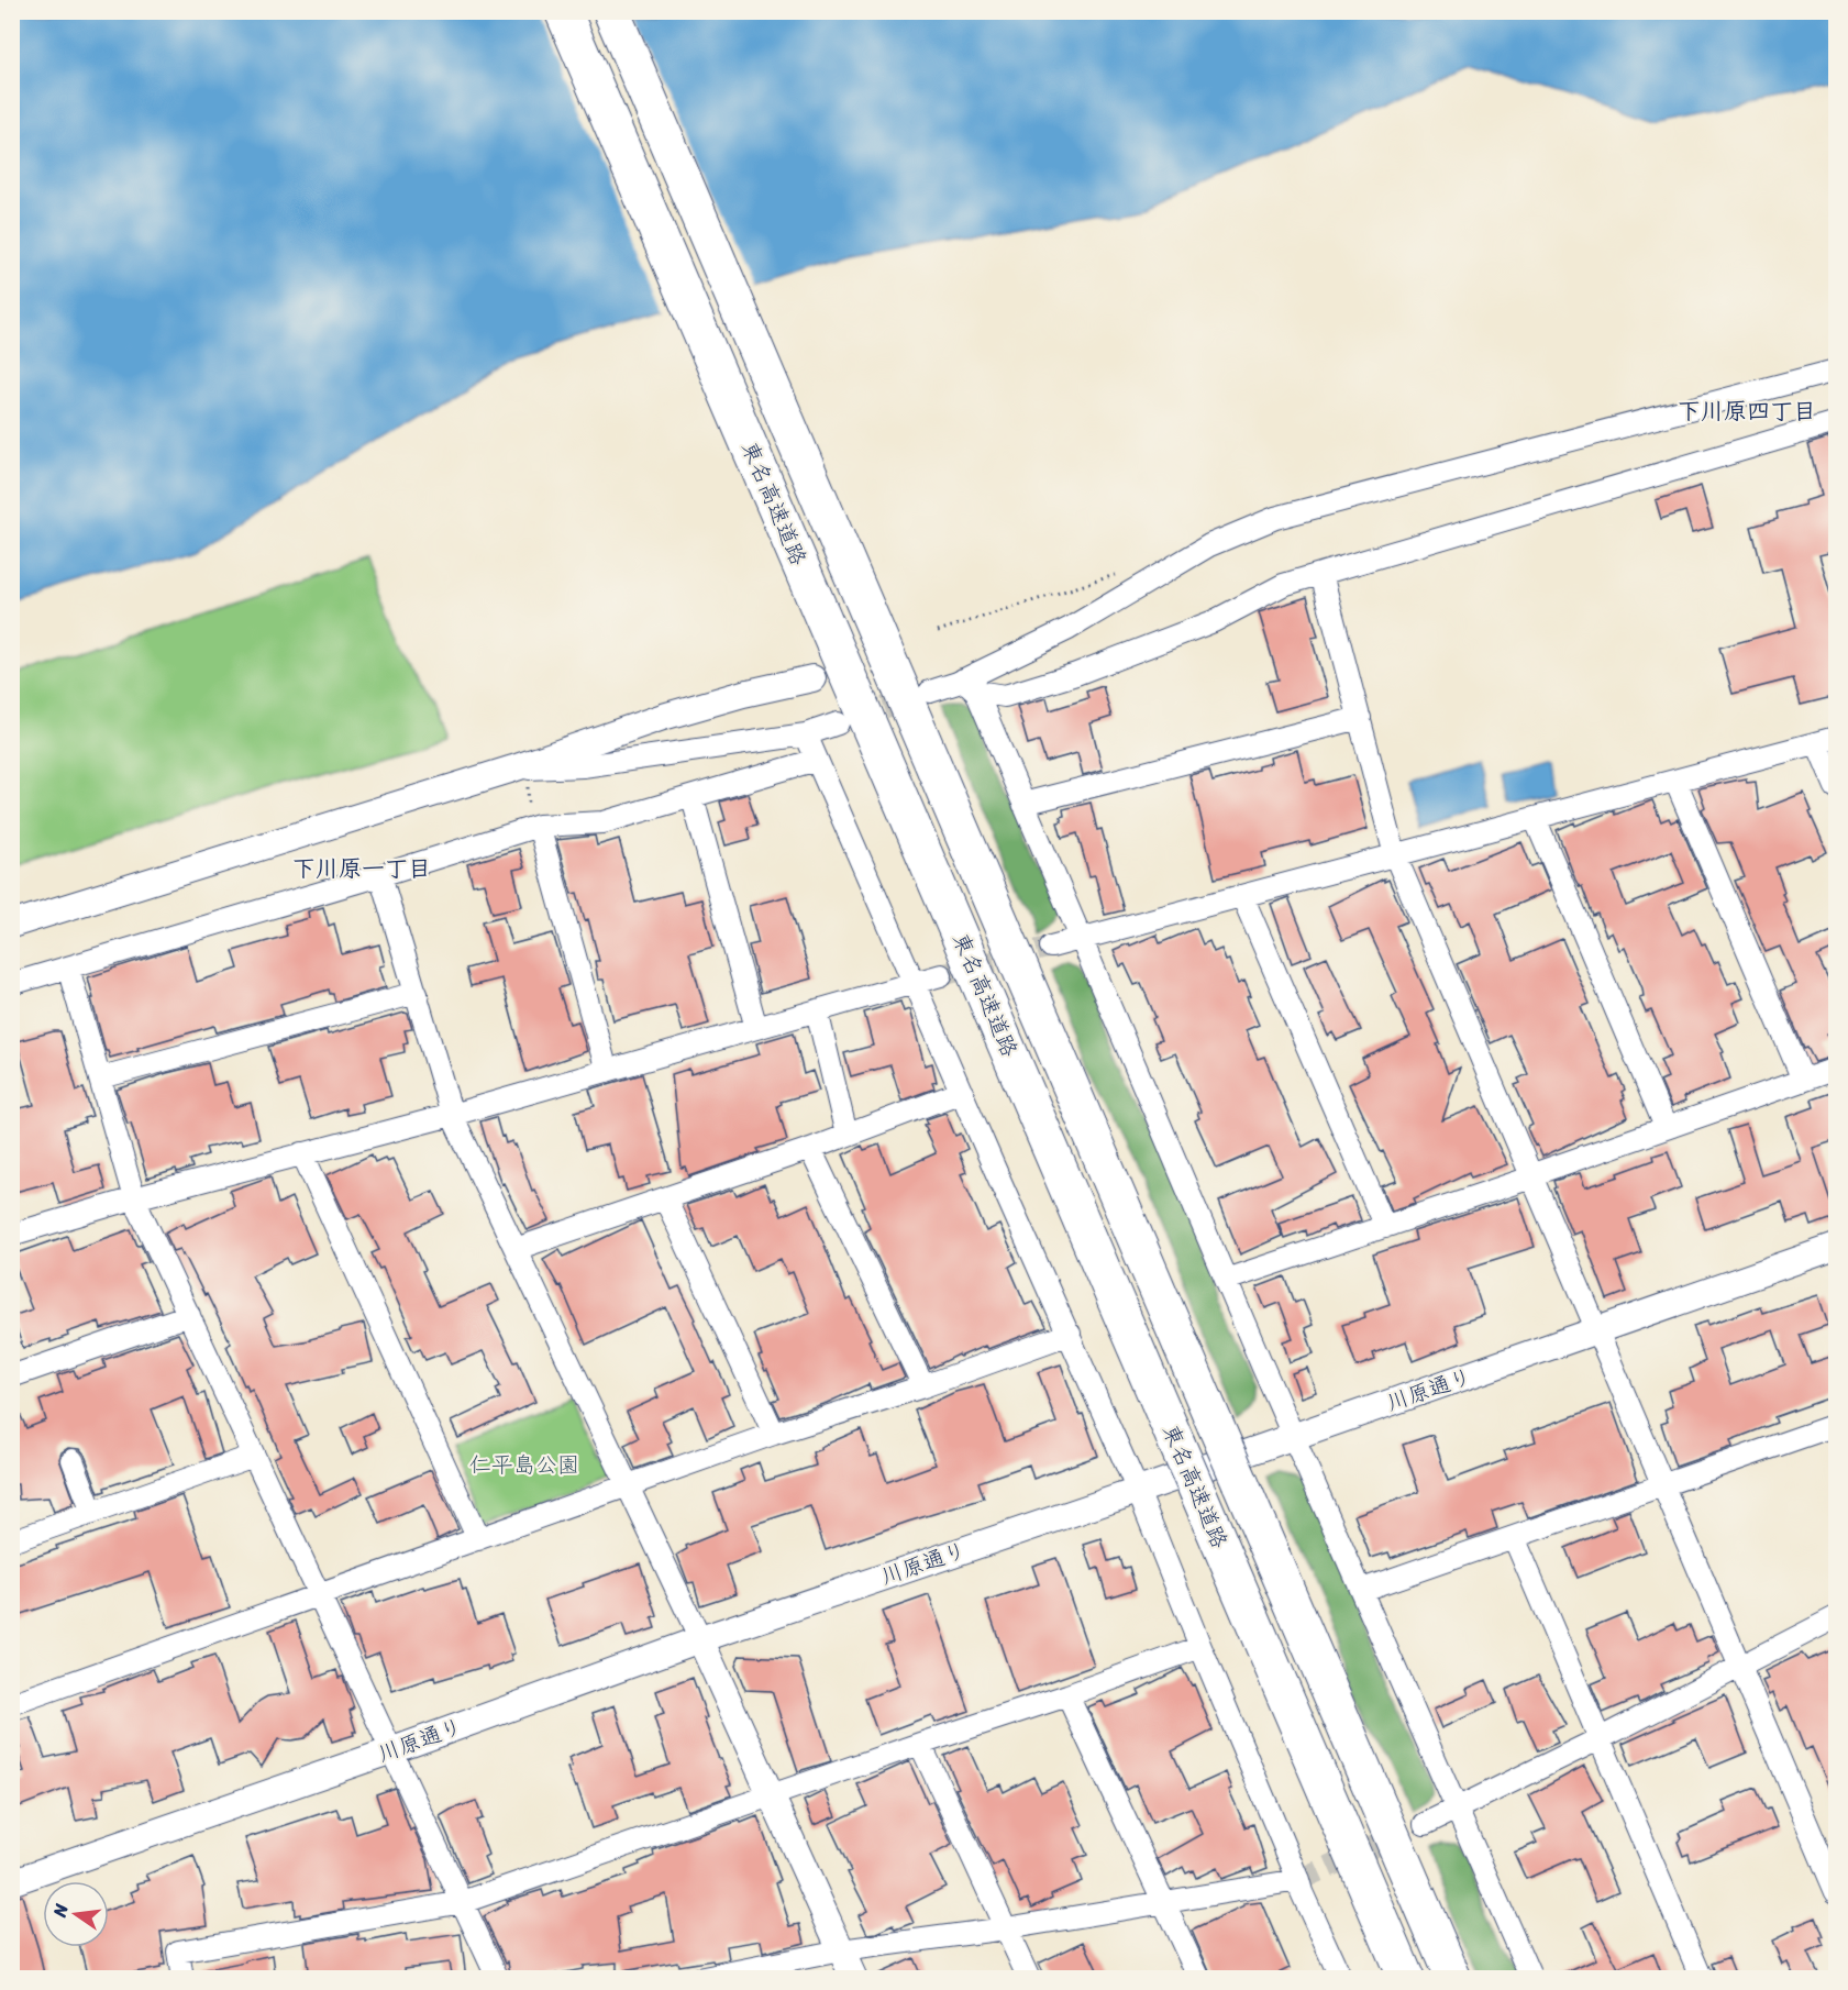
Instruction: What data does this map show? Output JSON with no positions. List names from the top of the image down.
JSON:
{
  "streets": {
    "highway": ["東名高速道路"],
    "street": ["川原通り"]
  },
  "districts": ["下川原四丁目", "下川原一丁目"],
  "parks": ["仁平島公園"],
  "north": "left"
}
